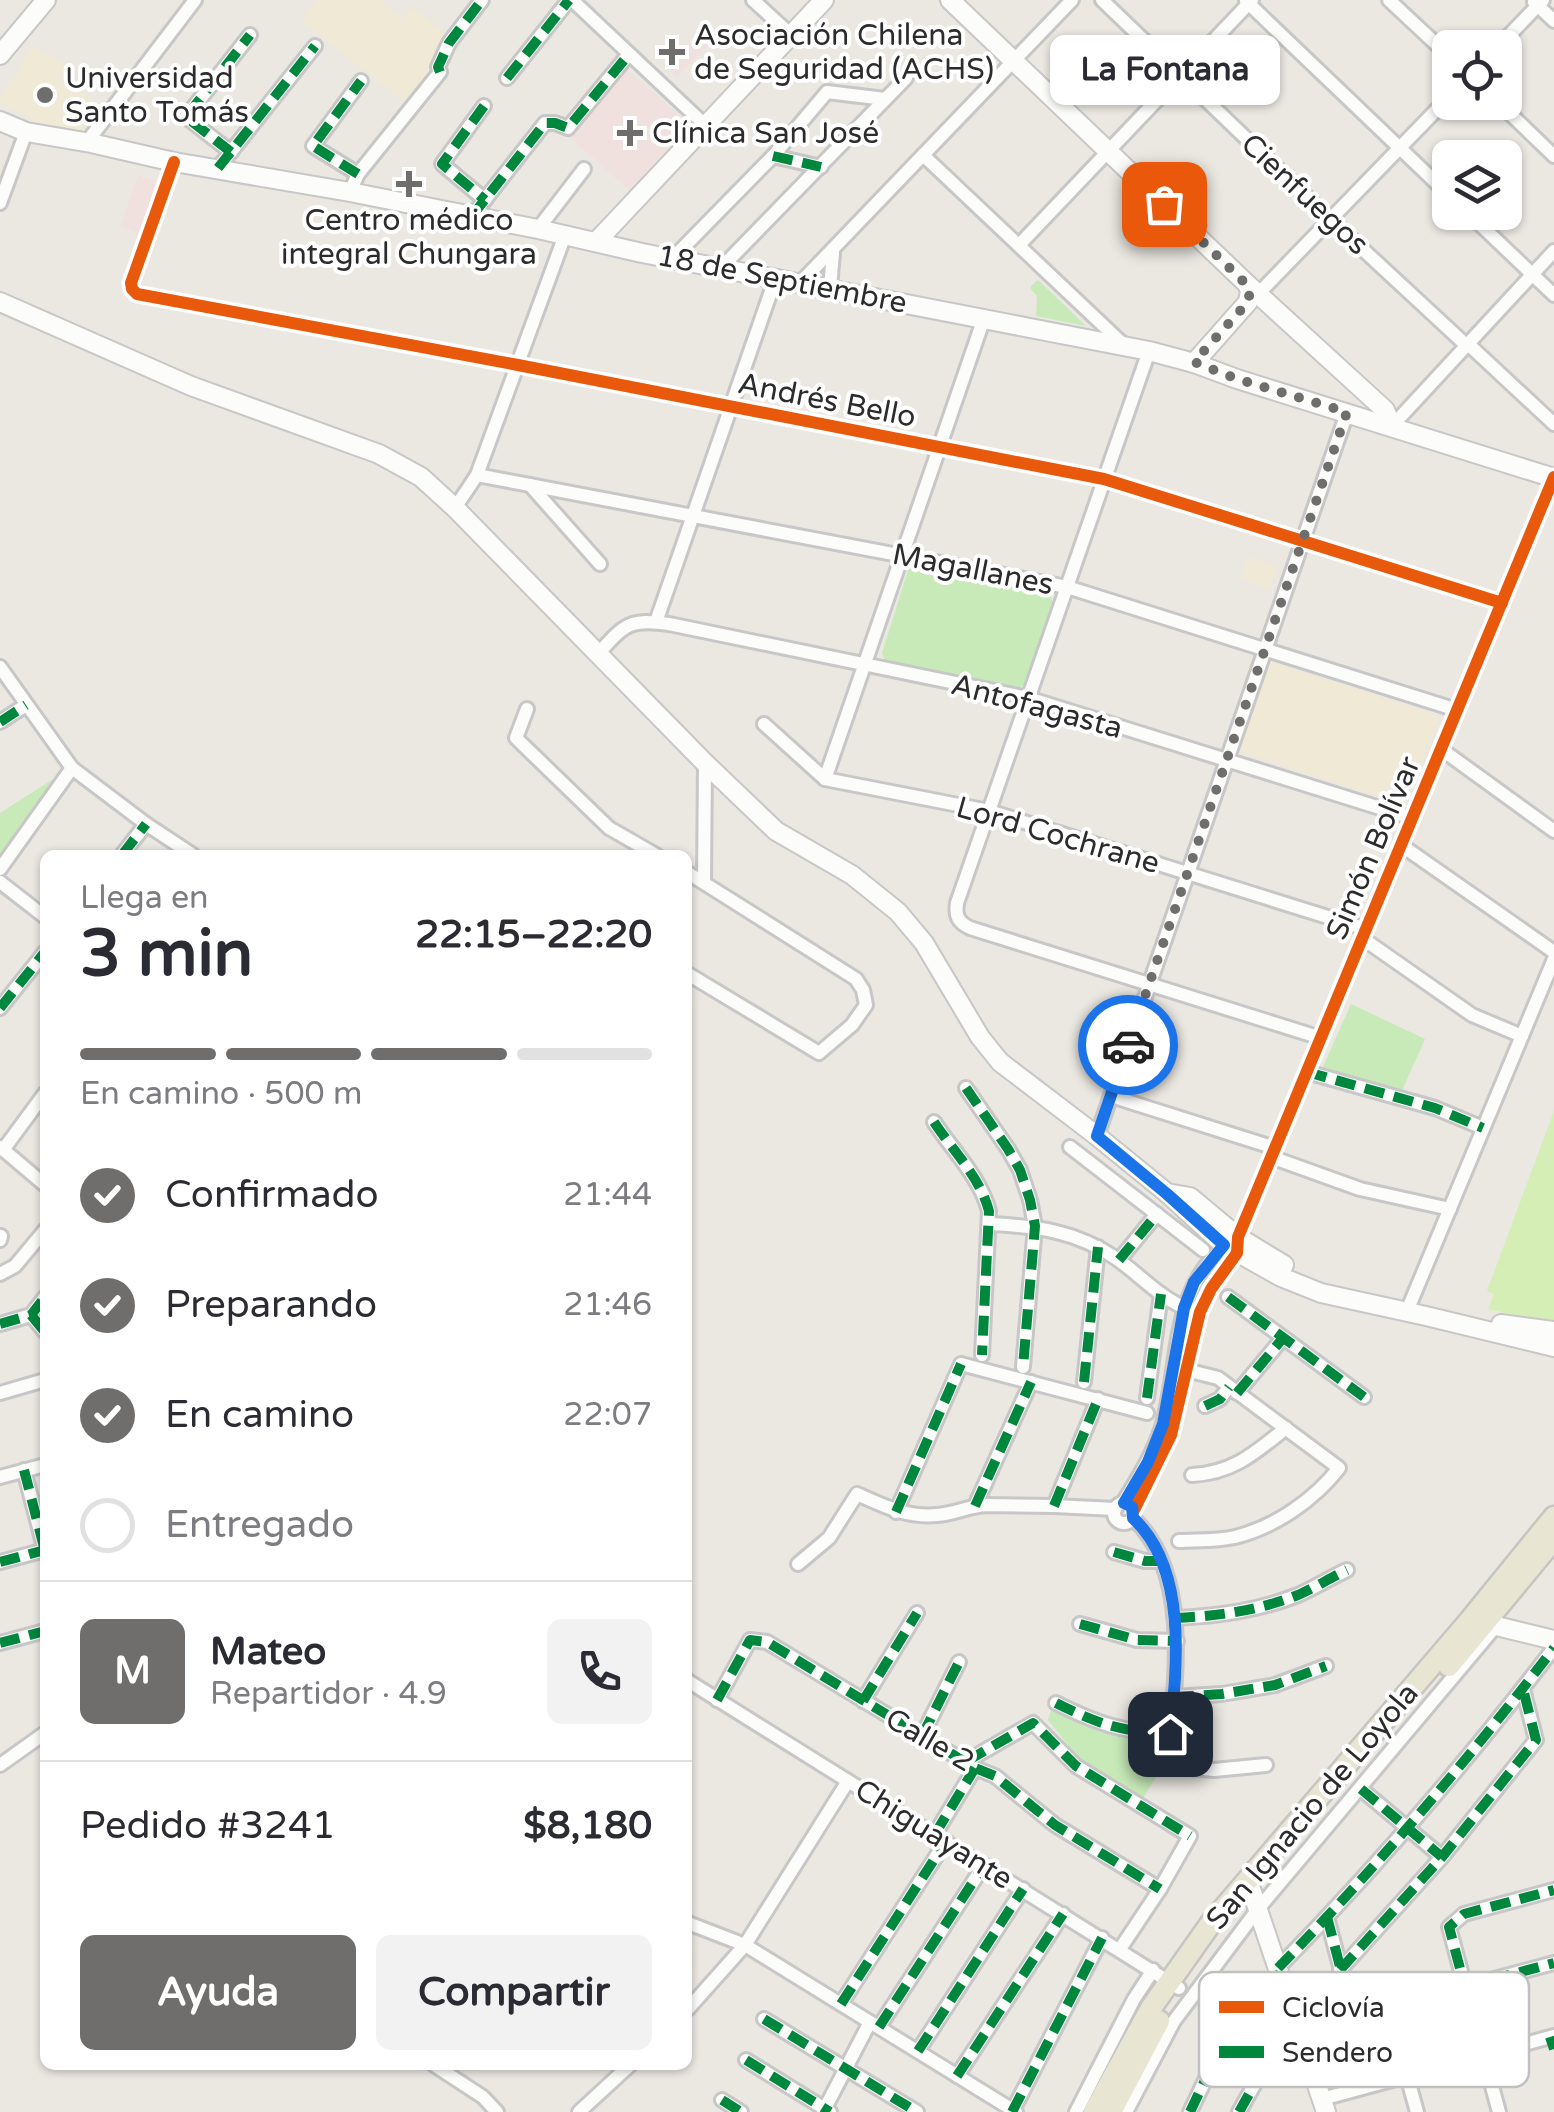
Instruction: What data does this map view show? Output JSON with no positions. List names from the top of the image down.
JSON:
{
  "streets": {
    "main road": ["18 de Septiembre", "San Ignacio de Loyola"],
    "street": [
      "Cienfuegos",
      "Andrés Bello",
      "Magallanes",
      "Antofagasta",
      "Lord Cochrane",
      "Simón Bolívar",
      "Calle 2",
      "Chiguayante"
    ]
  },
  "crossings": [
    ["18 de Septiembre", "Andrés Bello"],
    ["18 de Septiembre", "Simón Bolívar"],
    ["Andrés Bello", "Simón Bolívar"],
    ["Magallanes", "Simón Bolívar"],
    ["Antofagasta", "Simón Bolívar"],
    ["Lord Cochrane", "Simón Bolívar"],
    ["Calle 2", "Chiguayante"],
    ["San Ignacio de Loyola", "Chiguayante"]
  ],
  "places": {
    "health": ["Asociación Chilena de Seguridad (ACHS)", "Clínica San José", "Centro médico integral Chungara"],
    "other": ["Universidad Santo Tomás", "La Fontana"]
  },
  "legend": ["Ciclovía", "Sendero"],
  "page": {
    "bubble": "La Fontana",
    "heading": ["3 min", "Llega en", "22:15–22:20"],
    "panel": [
      "Mateo",
      "Repartidor · 4.9",
      "Pedido #3241",
      "$8,180"
    ],
    "bar": "En camino · 500 m",
    "list": [
      ["Confirmado", "21:44"],
      ["Preparando", "21:46"],
      ["En camino", "22:07"],
      "Entregado"
    ],
    "round": "M",
    "buttons": ["Ayuda", "Compartir"]
  }
}
